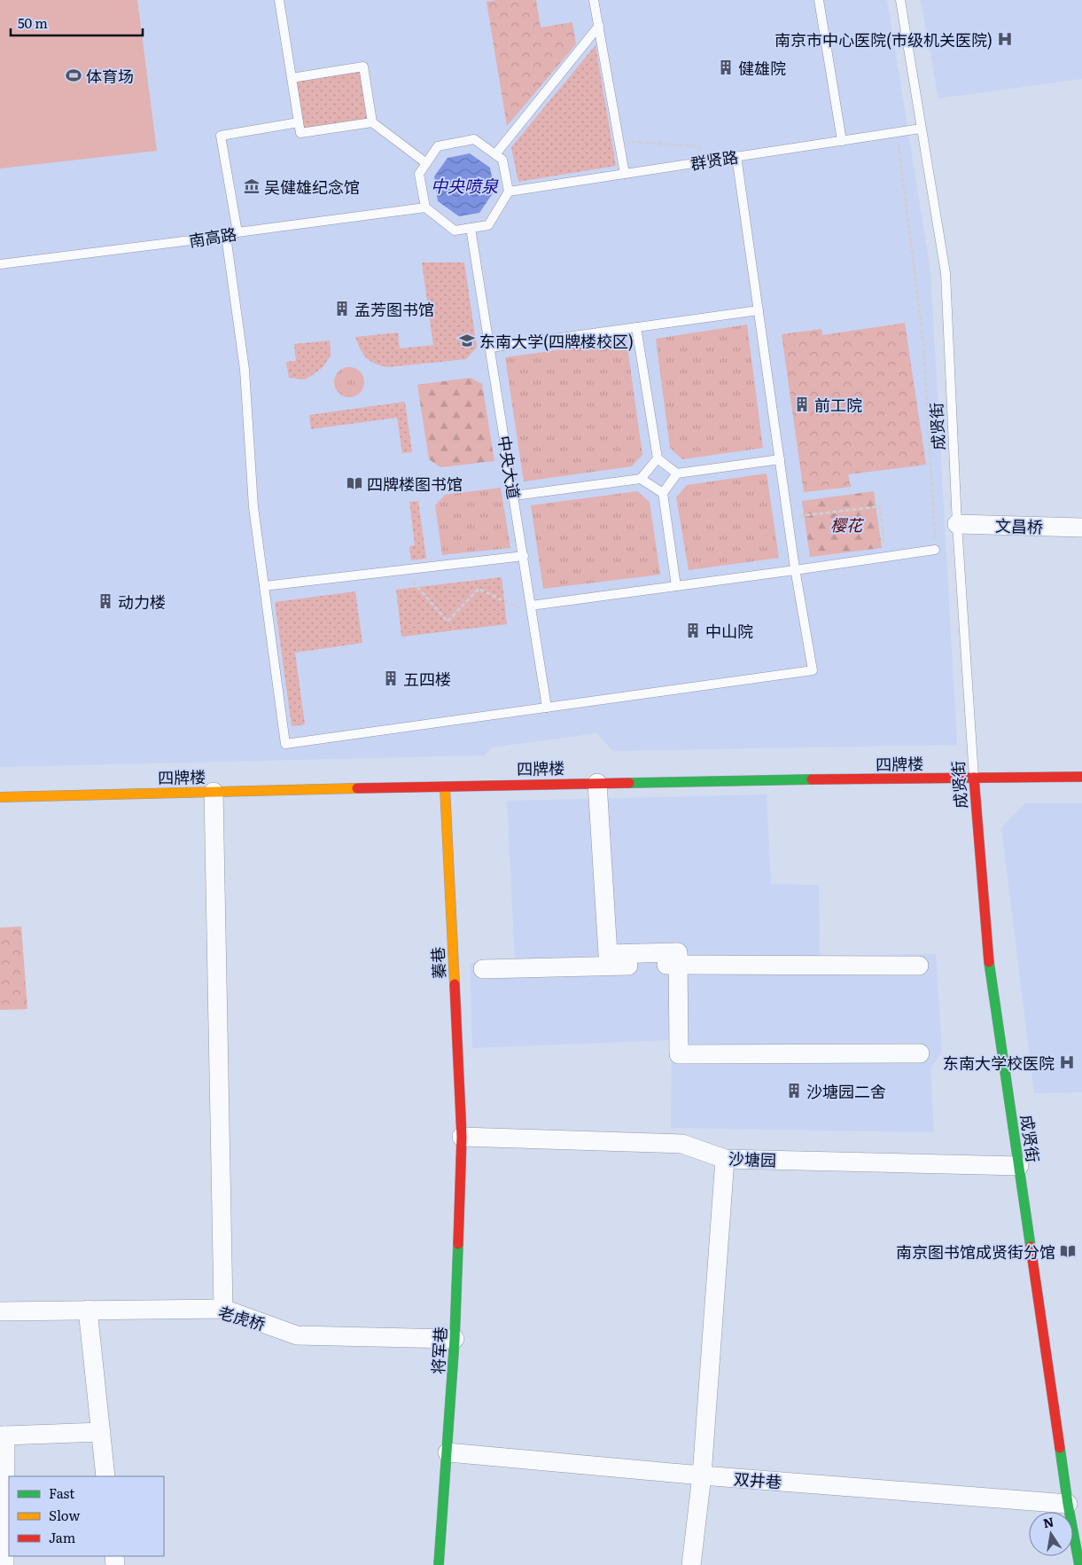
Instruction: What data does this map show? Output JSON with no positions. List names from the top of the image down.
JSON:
{
  "streets": {
    "street": [
      "成贤街",
      "文昌桥",
      "四牌楼",
      "蓁巷",
      "沙塘园",
      "老虎桥",
      "将军巷",
      "双井巷"
    ],
    "lane": ["群贤路", "南高路", "中央大道"]
  },
  "crossings": [
    ["群贤路", "南高路"],
    ["群贤路", "成贤街"],
    ["群贤路", "中央大道"],
    ["南高路", "中央大道"],
    ["成贤街", "文昌桥"],
    ["成贤街", "四牌楼"],
    ["成贤街", "沙塘园"],
    ["成贤街", "双井巷"],
    ["四牌楼", "蓁巷"],
    ["蓁巷", "沙塘园"],
    ["蓁巷", "将军巷"],
    ["沙塘园", "将军巷"],
    ["老虎桥", "将军巷"],
    ["将军巷", "双井巷"]
  ],
  "water": ["中央喷泉"],
  "parks": ["樱花"],
  "places": {
    "hospital": ["南京市中心医院(市级机关医院)", "东南大学校医院"],
    "building": [
      "健雄院",
      "孟芳图书馆",
      "前工院",
      "动力楼",
      "中山院",
      "五四楼",
      "沙塘园二舍"
    ],
    "sports": ["体育场"],
    "museum": ["吴健雄纪念馆"],
    "school or university": ["东南大学(四牌楼校区)"],
    "library": ["四牌楼图书馆", "南京图书馆成贤街分馆"]
  },
  "legend": ["Fast", "Slow", "Jam"],
  "scale_bar": "50 m",
  "north": "top"
}
